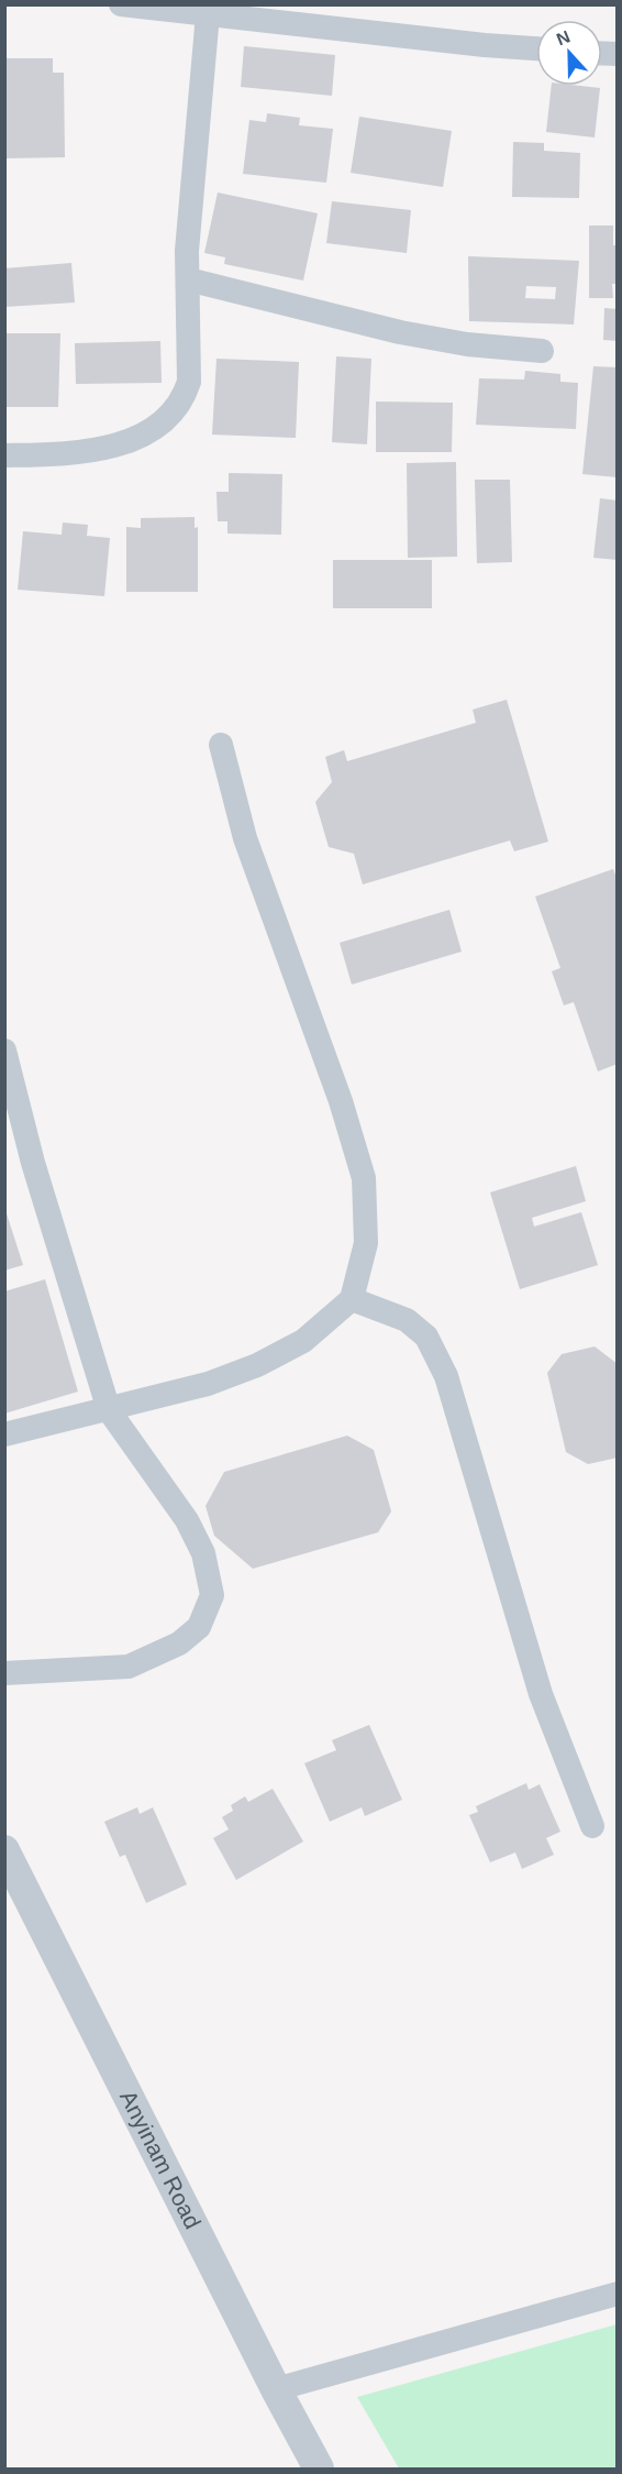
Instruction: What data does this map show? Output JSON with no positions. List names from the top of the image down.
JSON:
{
  "streets": {
    "street": ["Anyinam Road"]
  },
  "north": "top"
}
